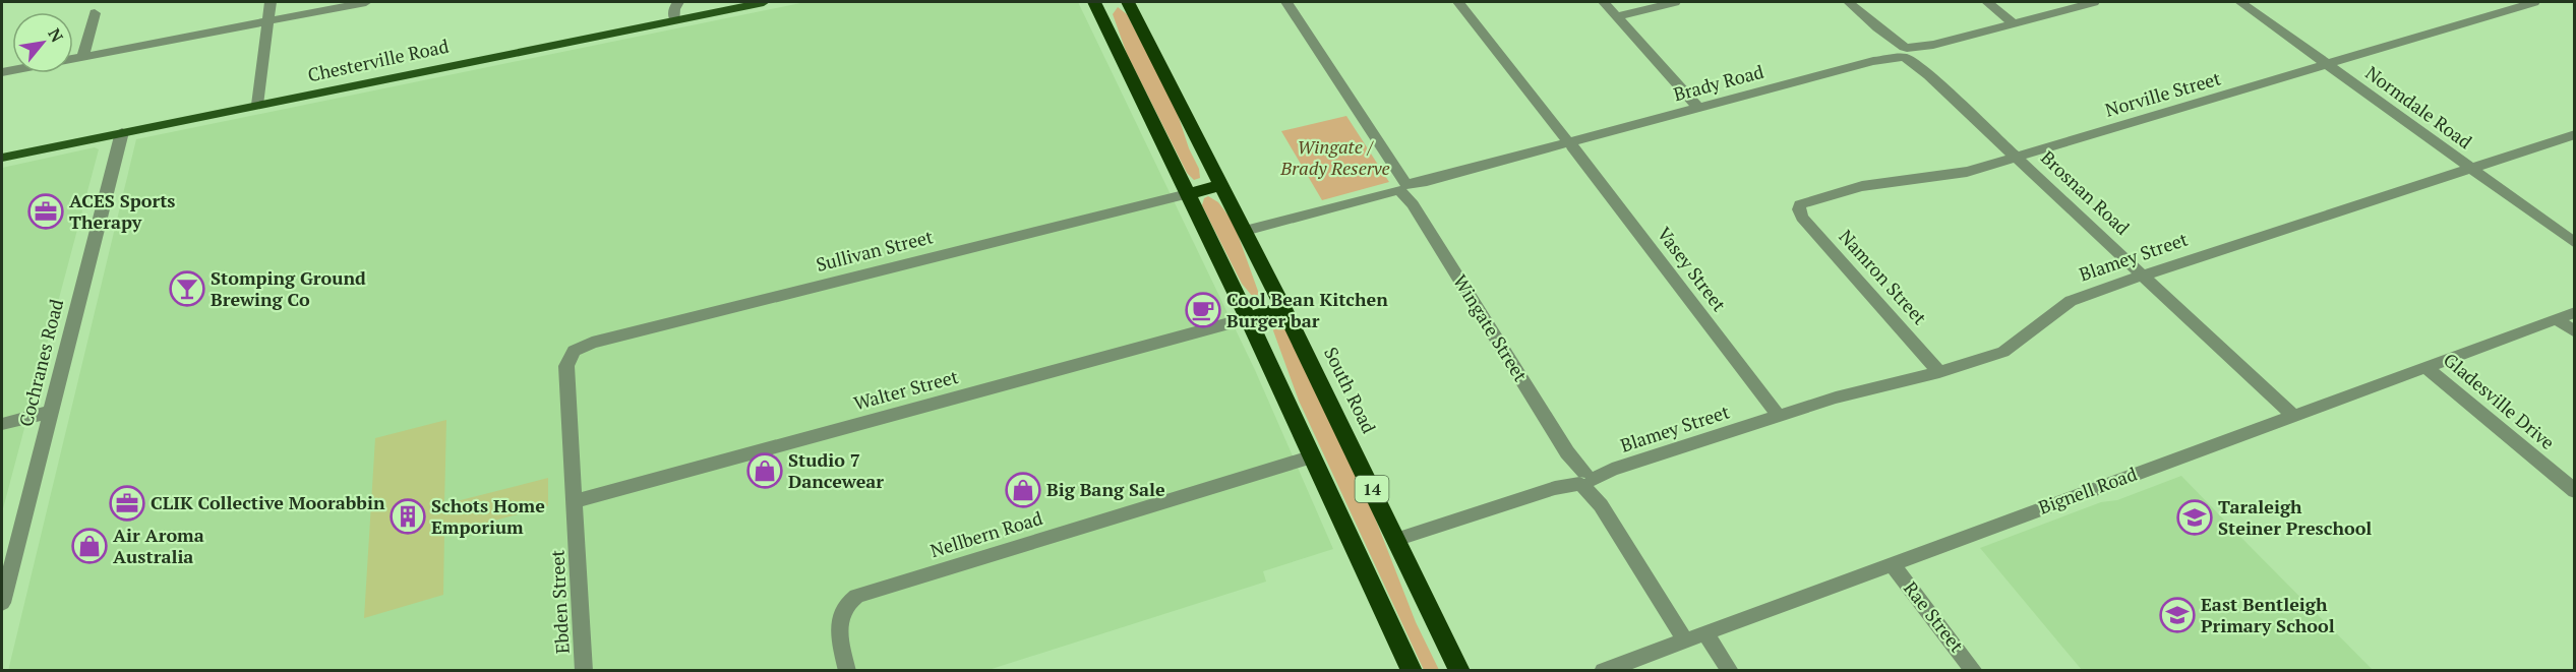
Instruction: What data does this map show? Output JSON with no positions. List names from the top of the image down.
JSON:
{
  "streets": {
    "highway": ["South Road", "14"],
    "main road": ["Chesterville Road"],
    "street": [
      "Brady Road",
      "Norville Street",
      "Normdale Road",
      "Brosnan Road",
      "Sullivan Street",
      "Blamey Street",
      "Vasey Street",
      "Namron Street",
      "Wingate Street",
      "Cochranes Road",
      "Walter Street",
      "Gladesville Drive",
      "Bignell Road",
      "Nellbern Road",
      "Ebden Street",
      "Rae Street"
    ]
  },
  "crossings": [
    ["Chesterville Road", "Cochranes Road"],
    ["Brady Road", "Brosnan Road"],
    ["Brady Road", "Vasey Street"],
    ["Brady Road", "Wingate Street"],
    ["Brady Road", "South Road"],
    ["Norville Street", "Normdale Road"],
    ["Norville Street", "Brosnan Road"],
    ["Norville Street", "Namron Street"],
    ["Normdale Road", "Blamey Street"],
    ["Brosnan Road", "Blamey Street"],
    ["Brosnan Road", "Bignell Road"],
    ["Sullivan Street", "14"],
    ["Sullivan Street", "Ebden Street"],
    ["Blamey Street", "Vasey Street"],
    ["Blamey Street", "Namron Street"],
    ["Blamey Street", "Wingate Street"],
    ["Blamey Street", "South Road"],
    ["Wingate Street", "Bignell Road"],
    ["Walter Street", "14"],
    ["Walter Street", "Ebden Street"],
    ["Gladesville Drive", "Bignell Road"],
    ["14", "Nellbern Road"],
    ["Bignell Road", "Rae Street"]
  ],
  "parks": ["Wingate / Brady Reserve"],
  "places": {
    "office": ["ACES Sports Therapy", "CLIK Collective Moorabbin"],
    "bar": ["Stomping Ground Brewing Co"],
    "cafe": ["Cool Bean Kitchen Burger bar"],
    "shop": ["Studio 7 Dancewear", "Big Bang Sale", "Air Aroma Australia"],
    "building": ["Schots Home Emporium"],
    "school or university": ["Taraleigh Steiner Preschool", "East Bentleigh Primary School"]
  },
  "north": "top right"
}
